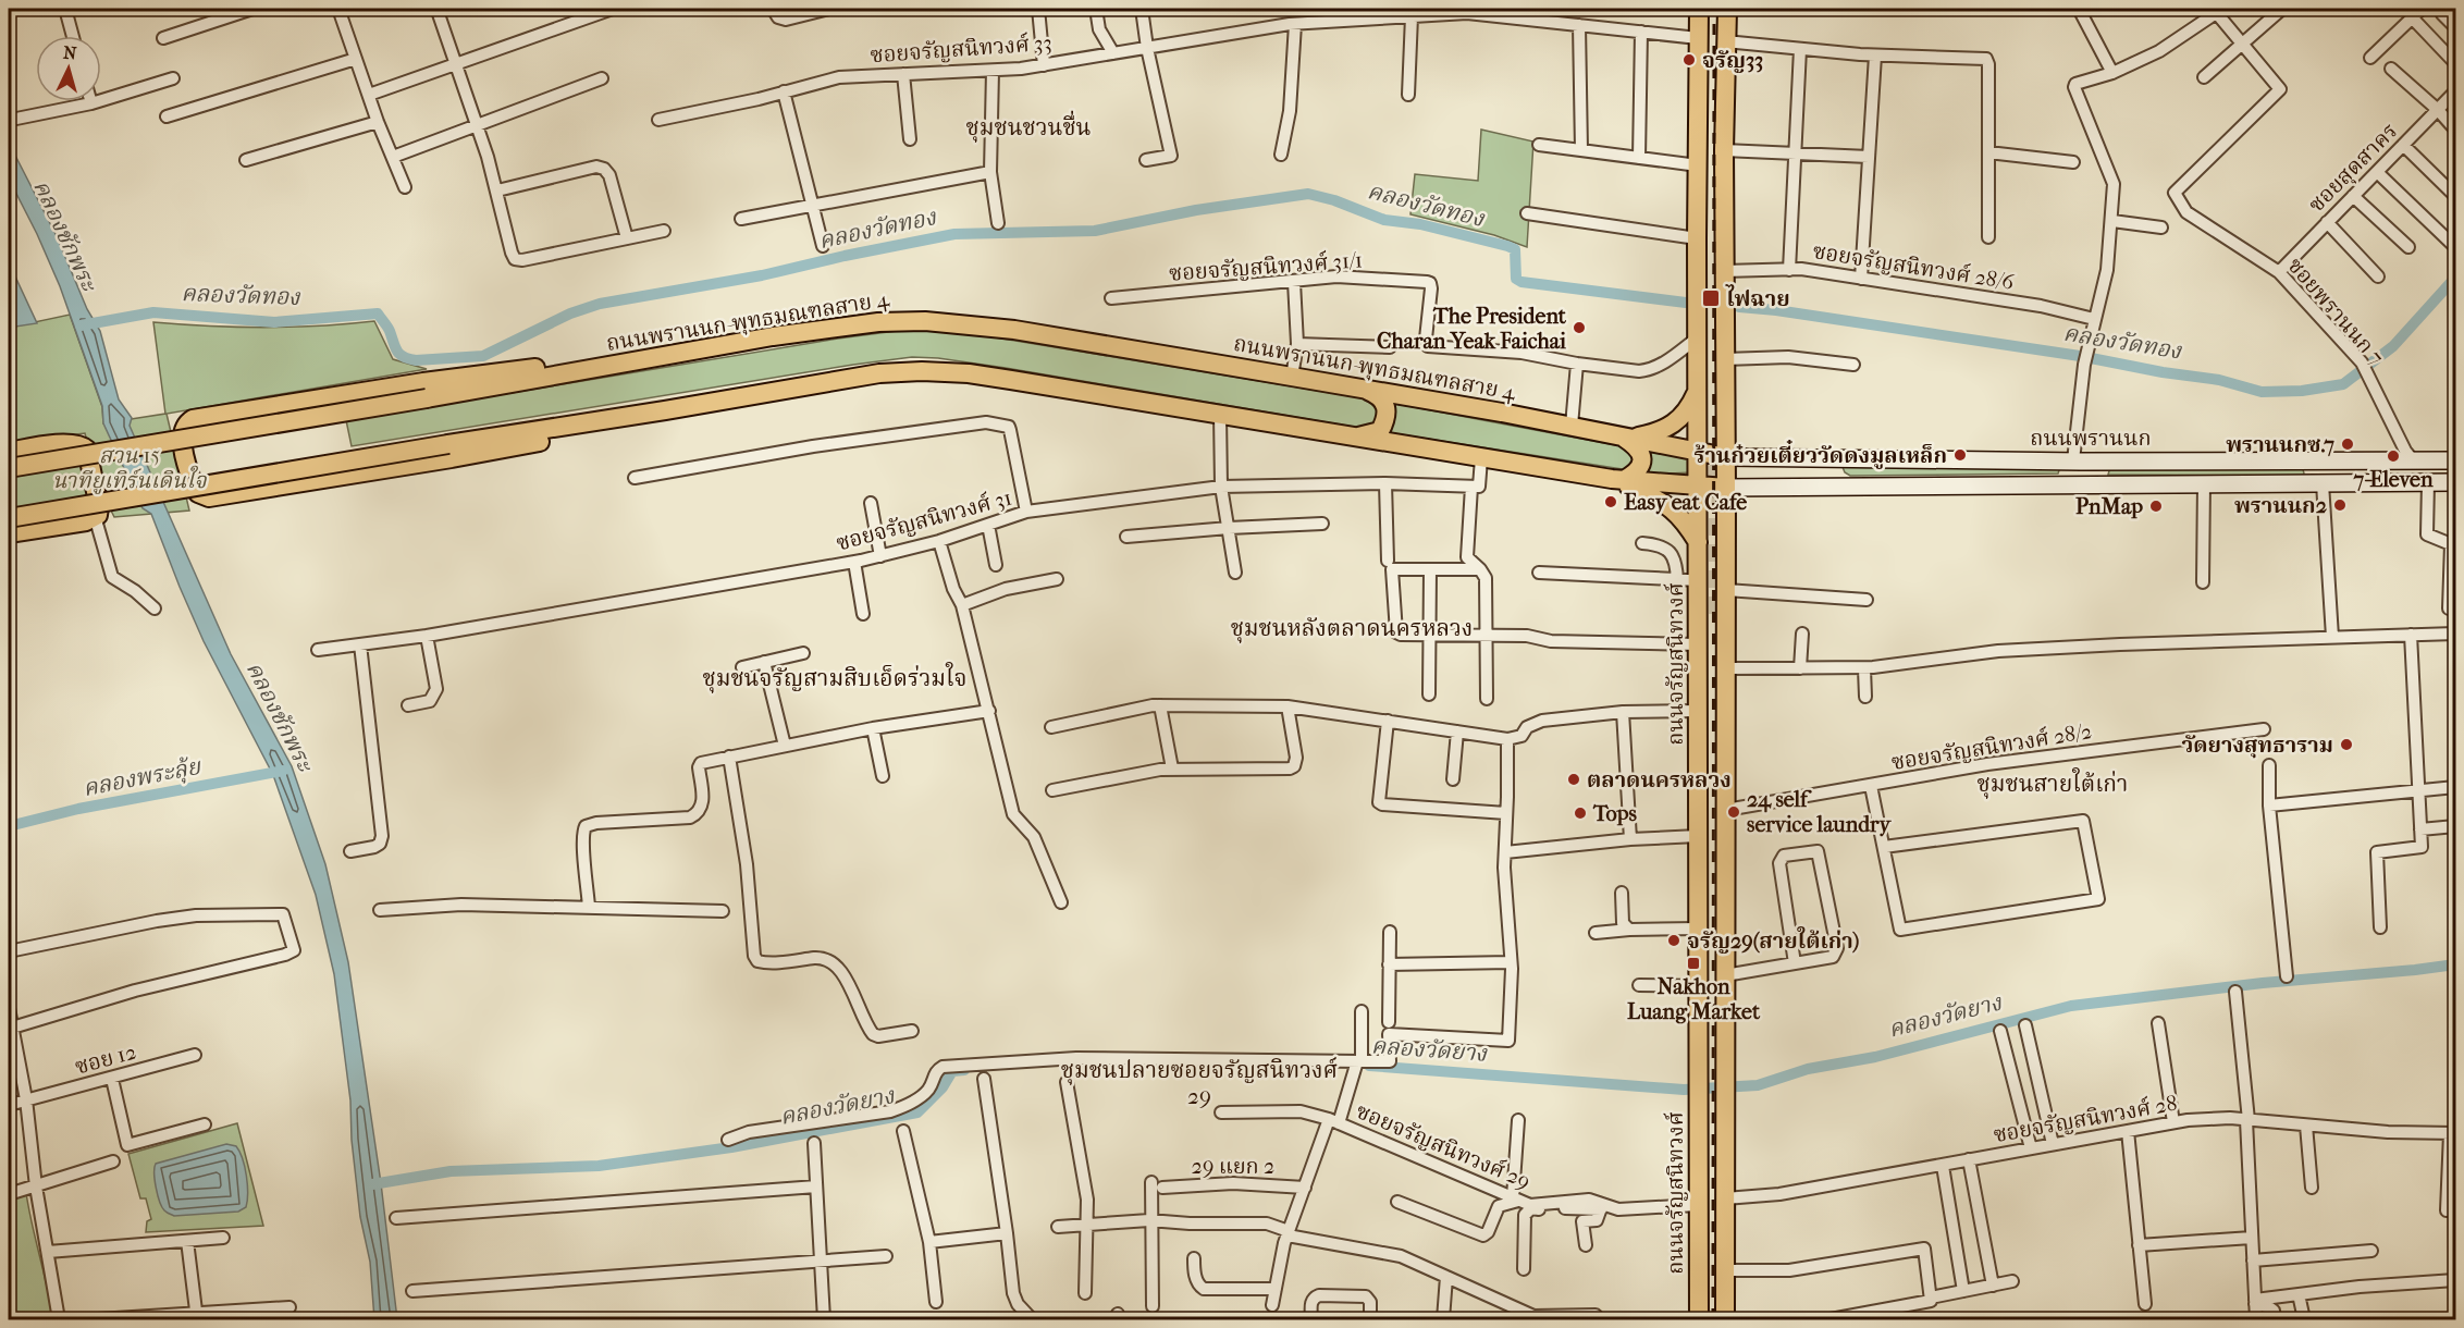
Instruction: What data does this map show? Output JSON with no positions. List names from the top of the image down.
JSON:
{
  "streets": {
    "main road": ["ถนนพรานนก-พุทธมณฑลสาย 4", "ถนนพรานนก", "ถนนจรัญสนิทวงศ์"],
    "street": [
      "ซอยจรัญสนิทวงศ์ 33",
      "ซอยสุดสาคร",
      "ซอยจรัญสนิทวงศ์ 31/1",
      "ซอยจรัญสนิทวงศ์ 28/6",
      "ซอยพรานนก 7",
      "ซอยจรัญสนิทวงศ์ 31",
      "ซอยจรัญสนิทวงศ์ 28/2",
      "ซอย 12",
      "ซอยจรัญสนิทวงศ์ 28",
      "ซอยจรัญสนิทวงศ์ 29",
      "29 แยก 2"
    ]
  },
  "crossings": [
    ["ซอยจรัญสนิทวงศ์ 33", "ถนนจรัญสนิทวงศ์"],
    ["ซอยสุดสาคร", "ซอยพรานนก 7"],
    ["ซอยจรัญสนิทวงศ์ 31/1", "ถนนจรัญสนิทวงศ์"],
    ["ซอยจรัญสนิทวงศ์ 28/6", "ถนนจรัญสนิทวงศ์"],
    ["ซอยพรานนก 7", "ถนนพรานนก"],
    ["ถนนพรานนก-พุทธมณฑลสาย 4", "ถนนพรานนก"],
    ["ถนนพรานนก-พุทธมณฑลสาย 4", "ถนนจรัญสนิทวงศ์"],
    ["ถนนพรานนก", "ถนนจรัญสนิทวงศ์"],
    ["ถนนจรัญสนิทวงศ์", "ซอยจรัญสนิทวงศ์ 28/2"],
    ["ถนนจรัญสนิทวงศ์", "ซอยจรัญสนิทวงศ์ 28"],
    ["ถนนจรัญสนิทวงศ์", "ซอยจรัญสนิทวงศ์ 29"]
  ],
  "districts": [
    "ชุมชนชวนชื่น",
    "ชุมชนหลังตลาดนครหลวง",
    "ชุมชนจรัญสามสิบเอ็ดร่วมใจ",
    "ชุมชนสายใต้เก่า",
    "ชุมชนปลายซอยจรัญสนิทวงศ์ 29"
  ],
  "water": [
    "คลองวัดทอง",
    "คลองชักพระ",
    "คลองพระลุ้ย",
    "คลองวัดยาง"
  ],
  "parks": ["สวน 15 นาทียูเทิร์นเดินใจ"],
  "places": {
    "other": [
      "จรัญ33",
      "The President Charan Yeak Faichai",
      "พรานนกซ.7",
      "ร้านก๋วยเตี๋ยววัดดงมูลเหล็ก",
      "7-Eleven",
      "Easy eat Cafe",
      "พรานนก2",
      "PnMap",
      "วัดยางสุทธาราม",
      "ตลาดนครหลวง",
      "24 self service laundry",
      "Tops",
      "จรัญ29(สายใต้เก่า)"
    ],
    "transit": ["ไฟฉาย", "Nakhon Luang Market"]
  },
  "north": "top"
}
